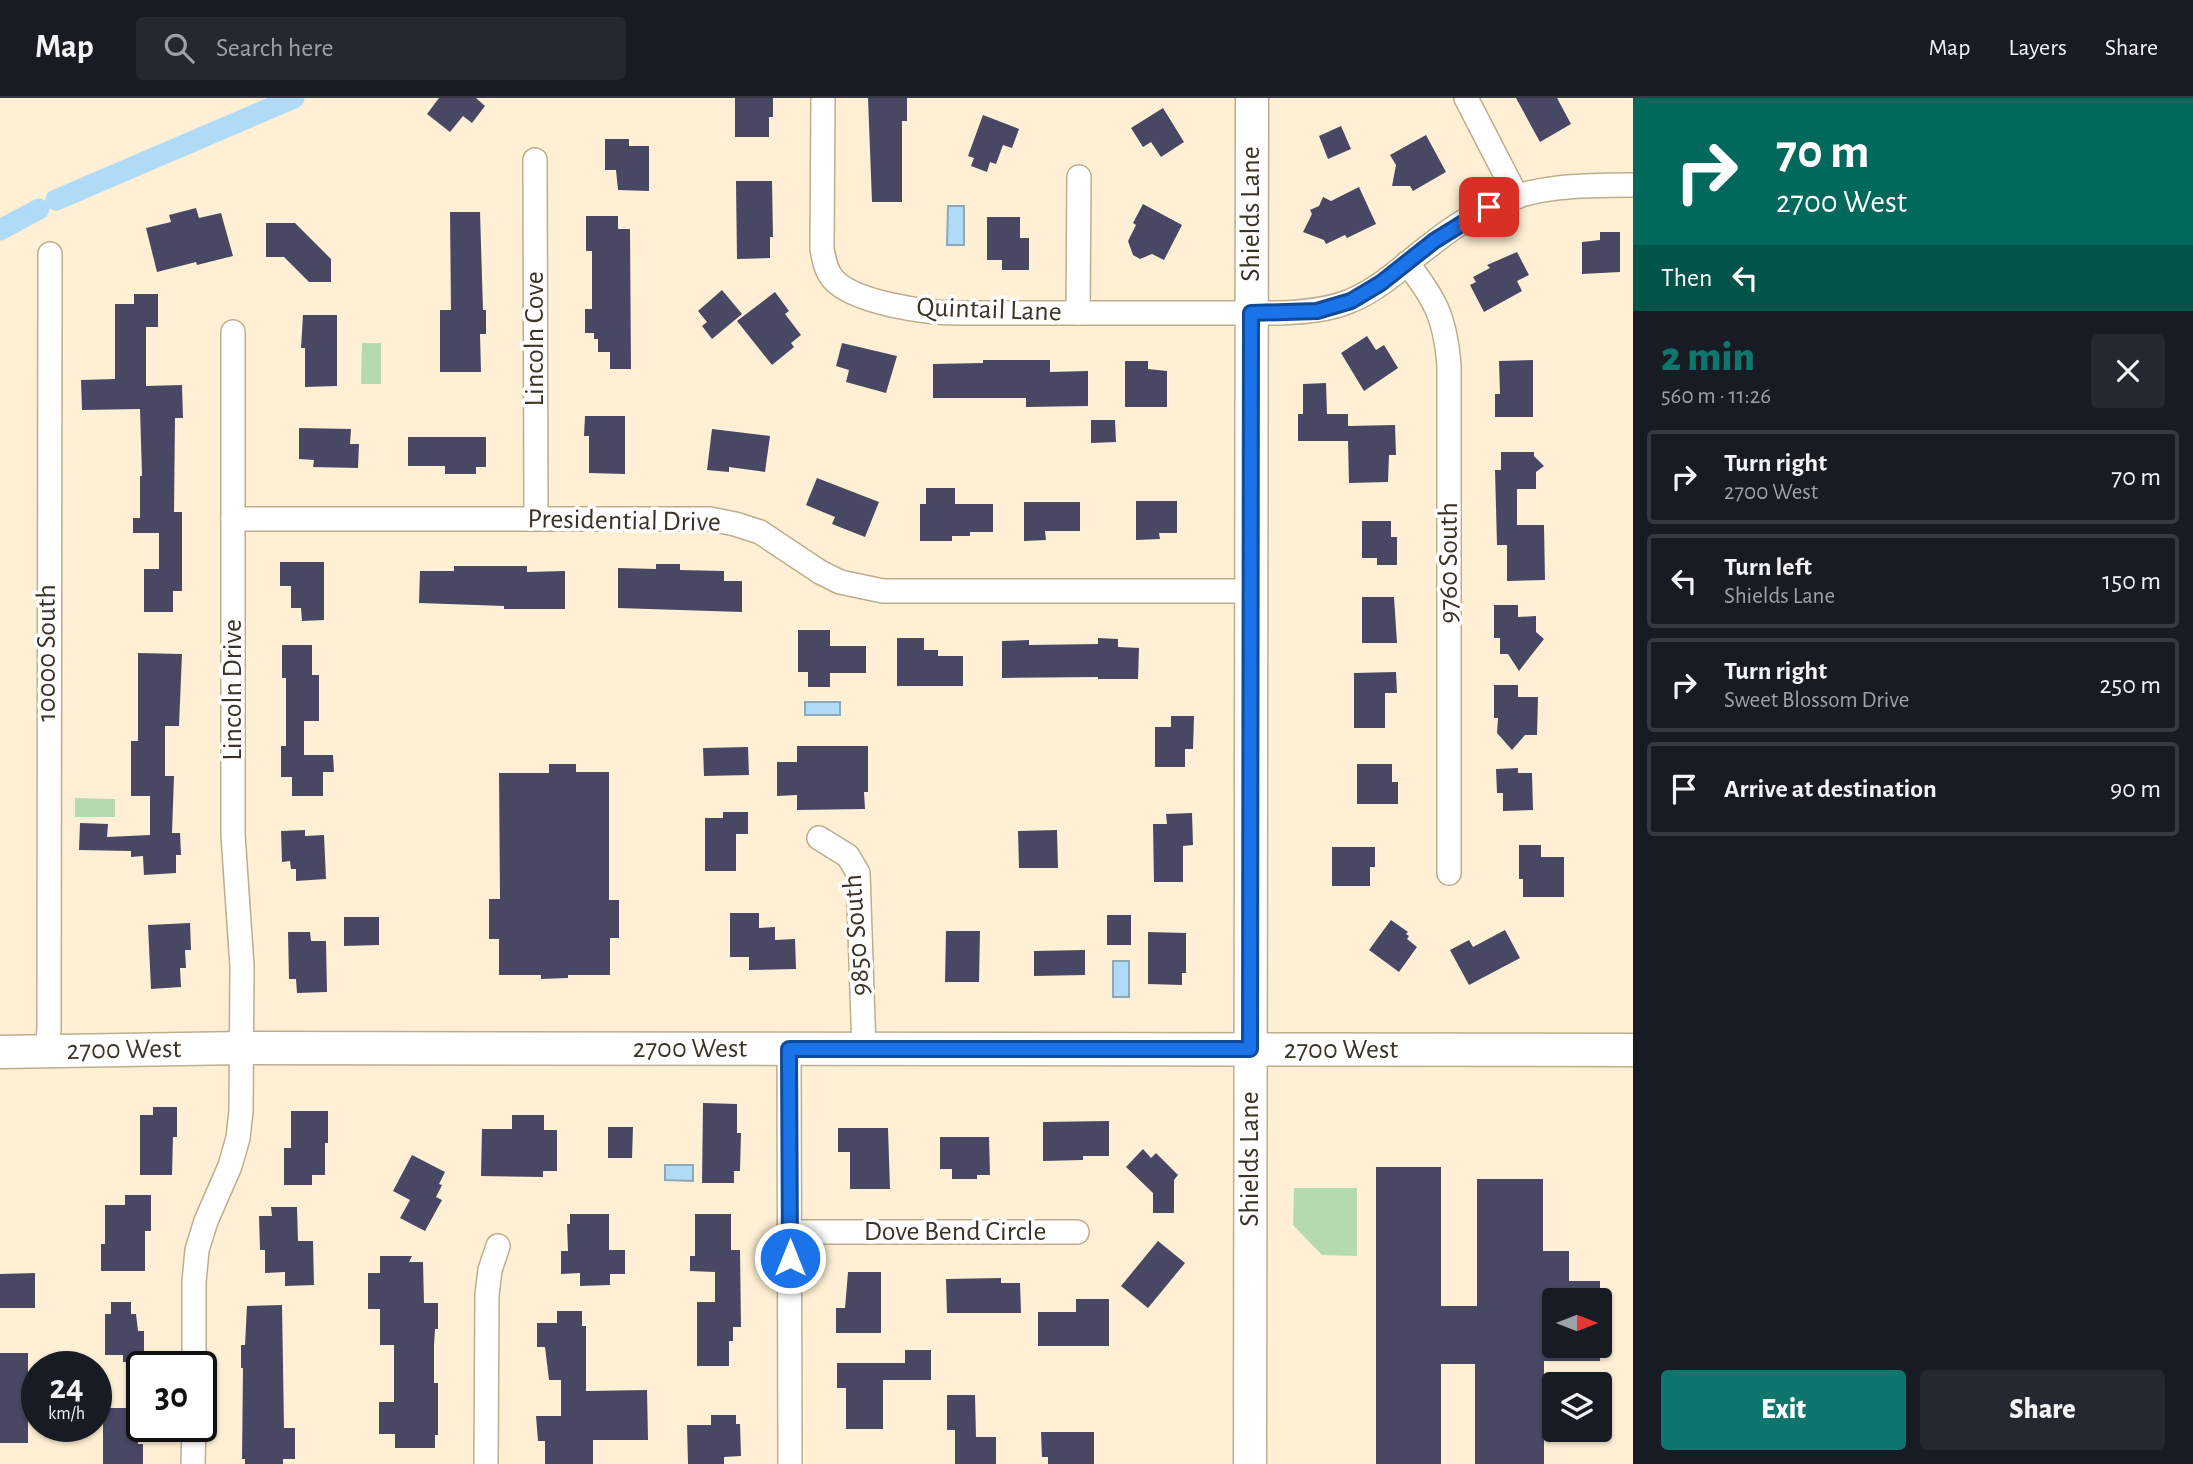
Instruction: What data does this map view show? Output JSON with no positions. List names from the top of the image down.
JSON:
{
  "streets": {
    "main road": ["Shields Lane", "2700 West"],
    "street": [
      "Quintail Lane",
      "Lincoln Cove",
      "Presidential Drive",
      "9760 South",
      "10000 South",
      "Lincoln Drive",
      "9850 South",
      "Dove Bend Circle"
    ]
  },
  "crossings": [
    ["Shields Lane", "Quintail Lane"],
    ["Shields Lane", "Presidential Drive"],
    ["Shields Lane", "2700 West"],
    ["Quintail Lane", "9760 South"],
    ["Lincoln Cove", "Presidential Drive"],
    ["Presidential Drive", "Lincoln Drive"],
    ["10000 South", "2700 West"],
    ["Lincoln Drive", "2700 West"],
    ["9850 South", "2700 West"]
  ],
  "north": "right",
  "page": {
    "header": "Map",
    "search": "Search here",
    "nav": ["Map", "Layers", "Share"],
    "turn": ["70 m", "2700 West"],
    "then": "Then",
    "heading": ["2 min", "560 m · 11:26"],
    "list": [
      {
        "name": "Turn right",
        "note": "2700 West",
        "value": "70 m"
      },
      {
        "name": "Turn left",
        "note": "Shields Lane",
        "value": "150 m"
      },
      {
        "name": "Turn right",
        "note": "Sweet Blossom Drive",
        "value": "250 m"
      },
      {
        "name": "Arrive at destination",
        "value": "90 m"
      }
    ],
    "speed": "24 km/h",
    "limit": "30",
    "buttons": ["Exit", "Share"]
  }
}
